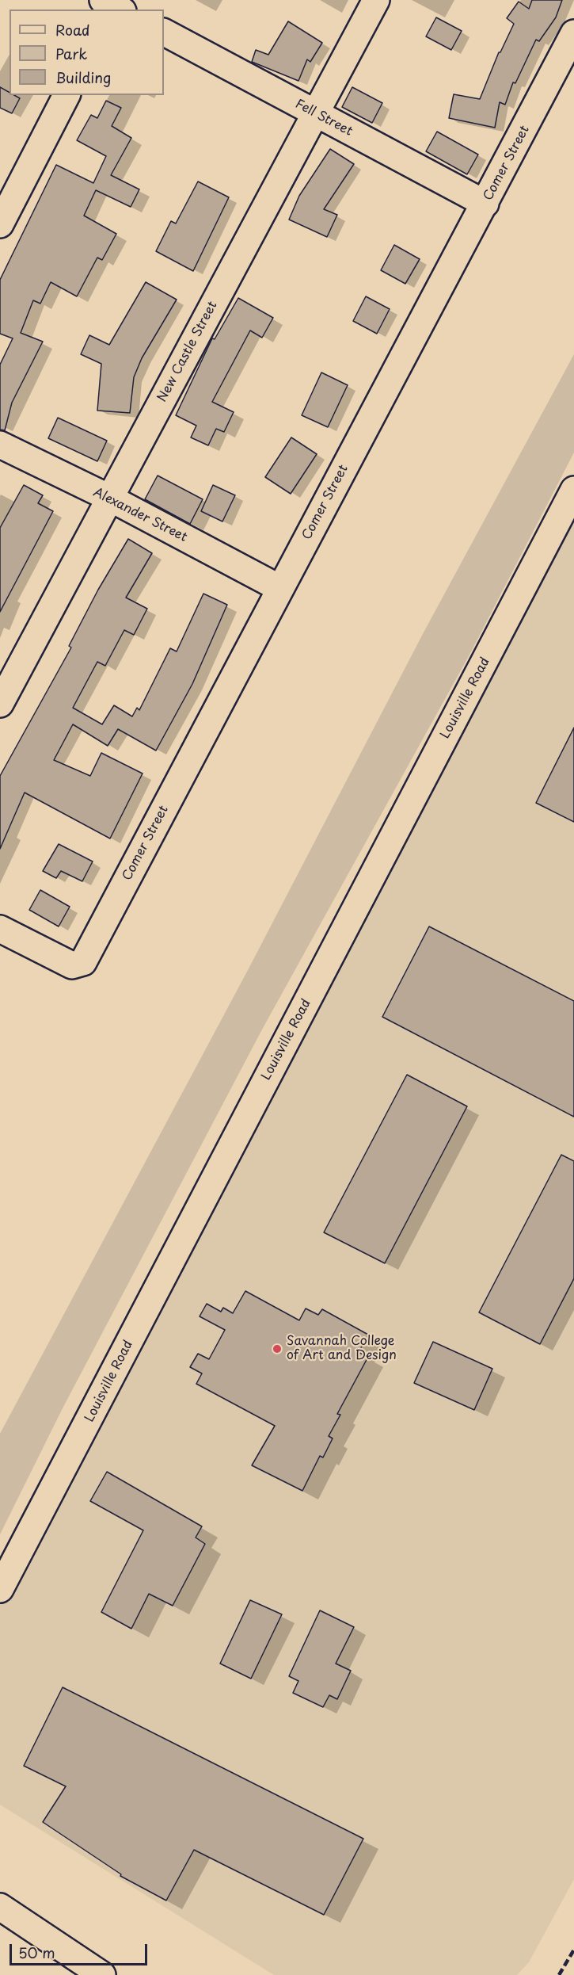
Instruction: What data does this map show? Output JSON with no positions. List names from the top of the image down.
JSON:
{
  "streets": {
    "main road": [
      "Fell Street",
      "Comer Street",
      "New Castle Street",
      "Alexander Street",
      "Louisville Road"
    ]
  },
  "crossings": [
    ["Fell Street", "Comer Street"],
    ["Fell Street", "New Castle Street"],
    ["Comer Street", "Alexander Street"],
    ["New Castle Street", "Alexander Street"]
  ],
  "places": ["Savannah College of Art and Design"],
  "legend": ["Road", "Park", "Building"],
  "scale_bar": "50 m"
}
